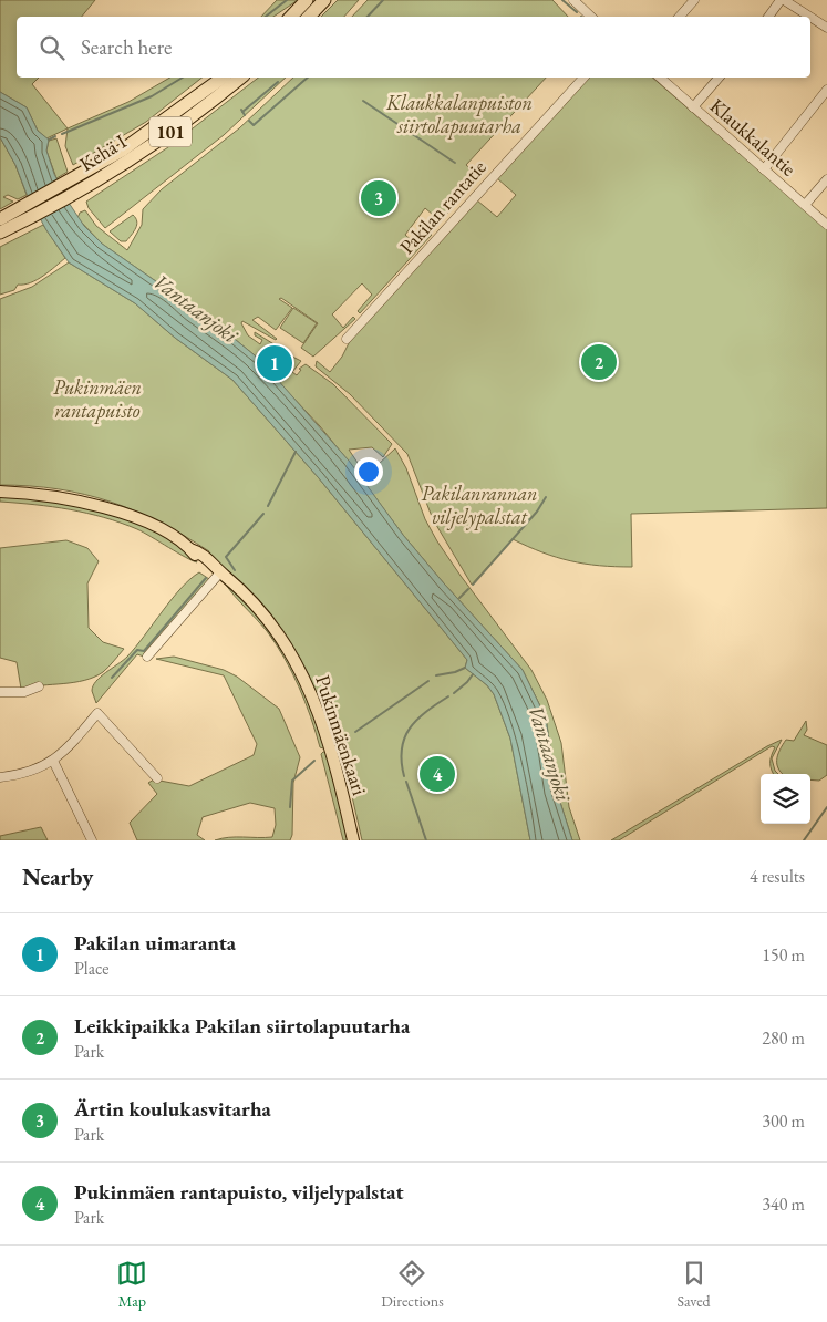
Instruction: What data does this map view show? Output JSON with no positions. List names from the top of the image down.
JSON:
{
  "streets": {
    "highway": ["101", "Kehä I"],
    "main road": ["Pukinmäenkaari"],
    "street": ["Klaukkalantie", "Pakilan rantatie"]
  },
  "water": ["Vantaanjoki"],
  "parks": ["Klaukkalanpuiston siirtolapuutarha", "Pukinmäen rantapuisto", "Pakilanrannan viljelypalstat"],
  "page": {
    "search": "Search here",
    "pins": [
      "3",
      "2",
      "1",
      "4"
    ],
    "heading": ["Nearby", "4 results"],
    "list": [
      {
        "mark": "1",
        "name": "Pakilan uimaranta",
        "note": "Place",
        "value": "150 m"
      },
      {
        "mark": "2",
        "name": "Leikkipaikka Pakilan siirtolapuutarha",
        "note": "Park",
        "value": "280 m"
      },
      {
        "mark": "3",
        "name": "Ärtin koulukasvitarha",
        "note": "Park",
        "value": "300 m"
      },
      {
        "mark": "4",
        "name": "Pukinmäen rantapuisto, viljelypalstat",
        "note": "Park",
        "value": "340 m"
      }
    ],
    "nav": ["Map", "Directions", "Saved"]
  }
}
